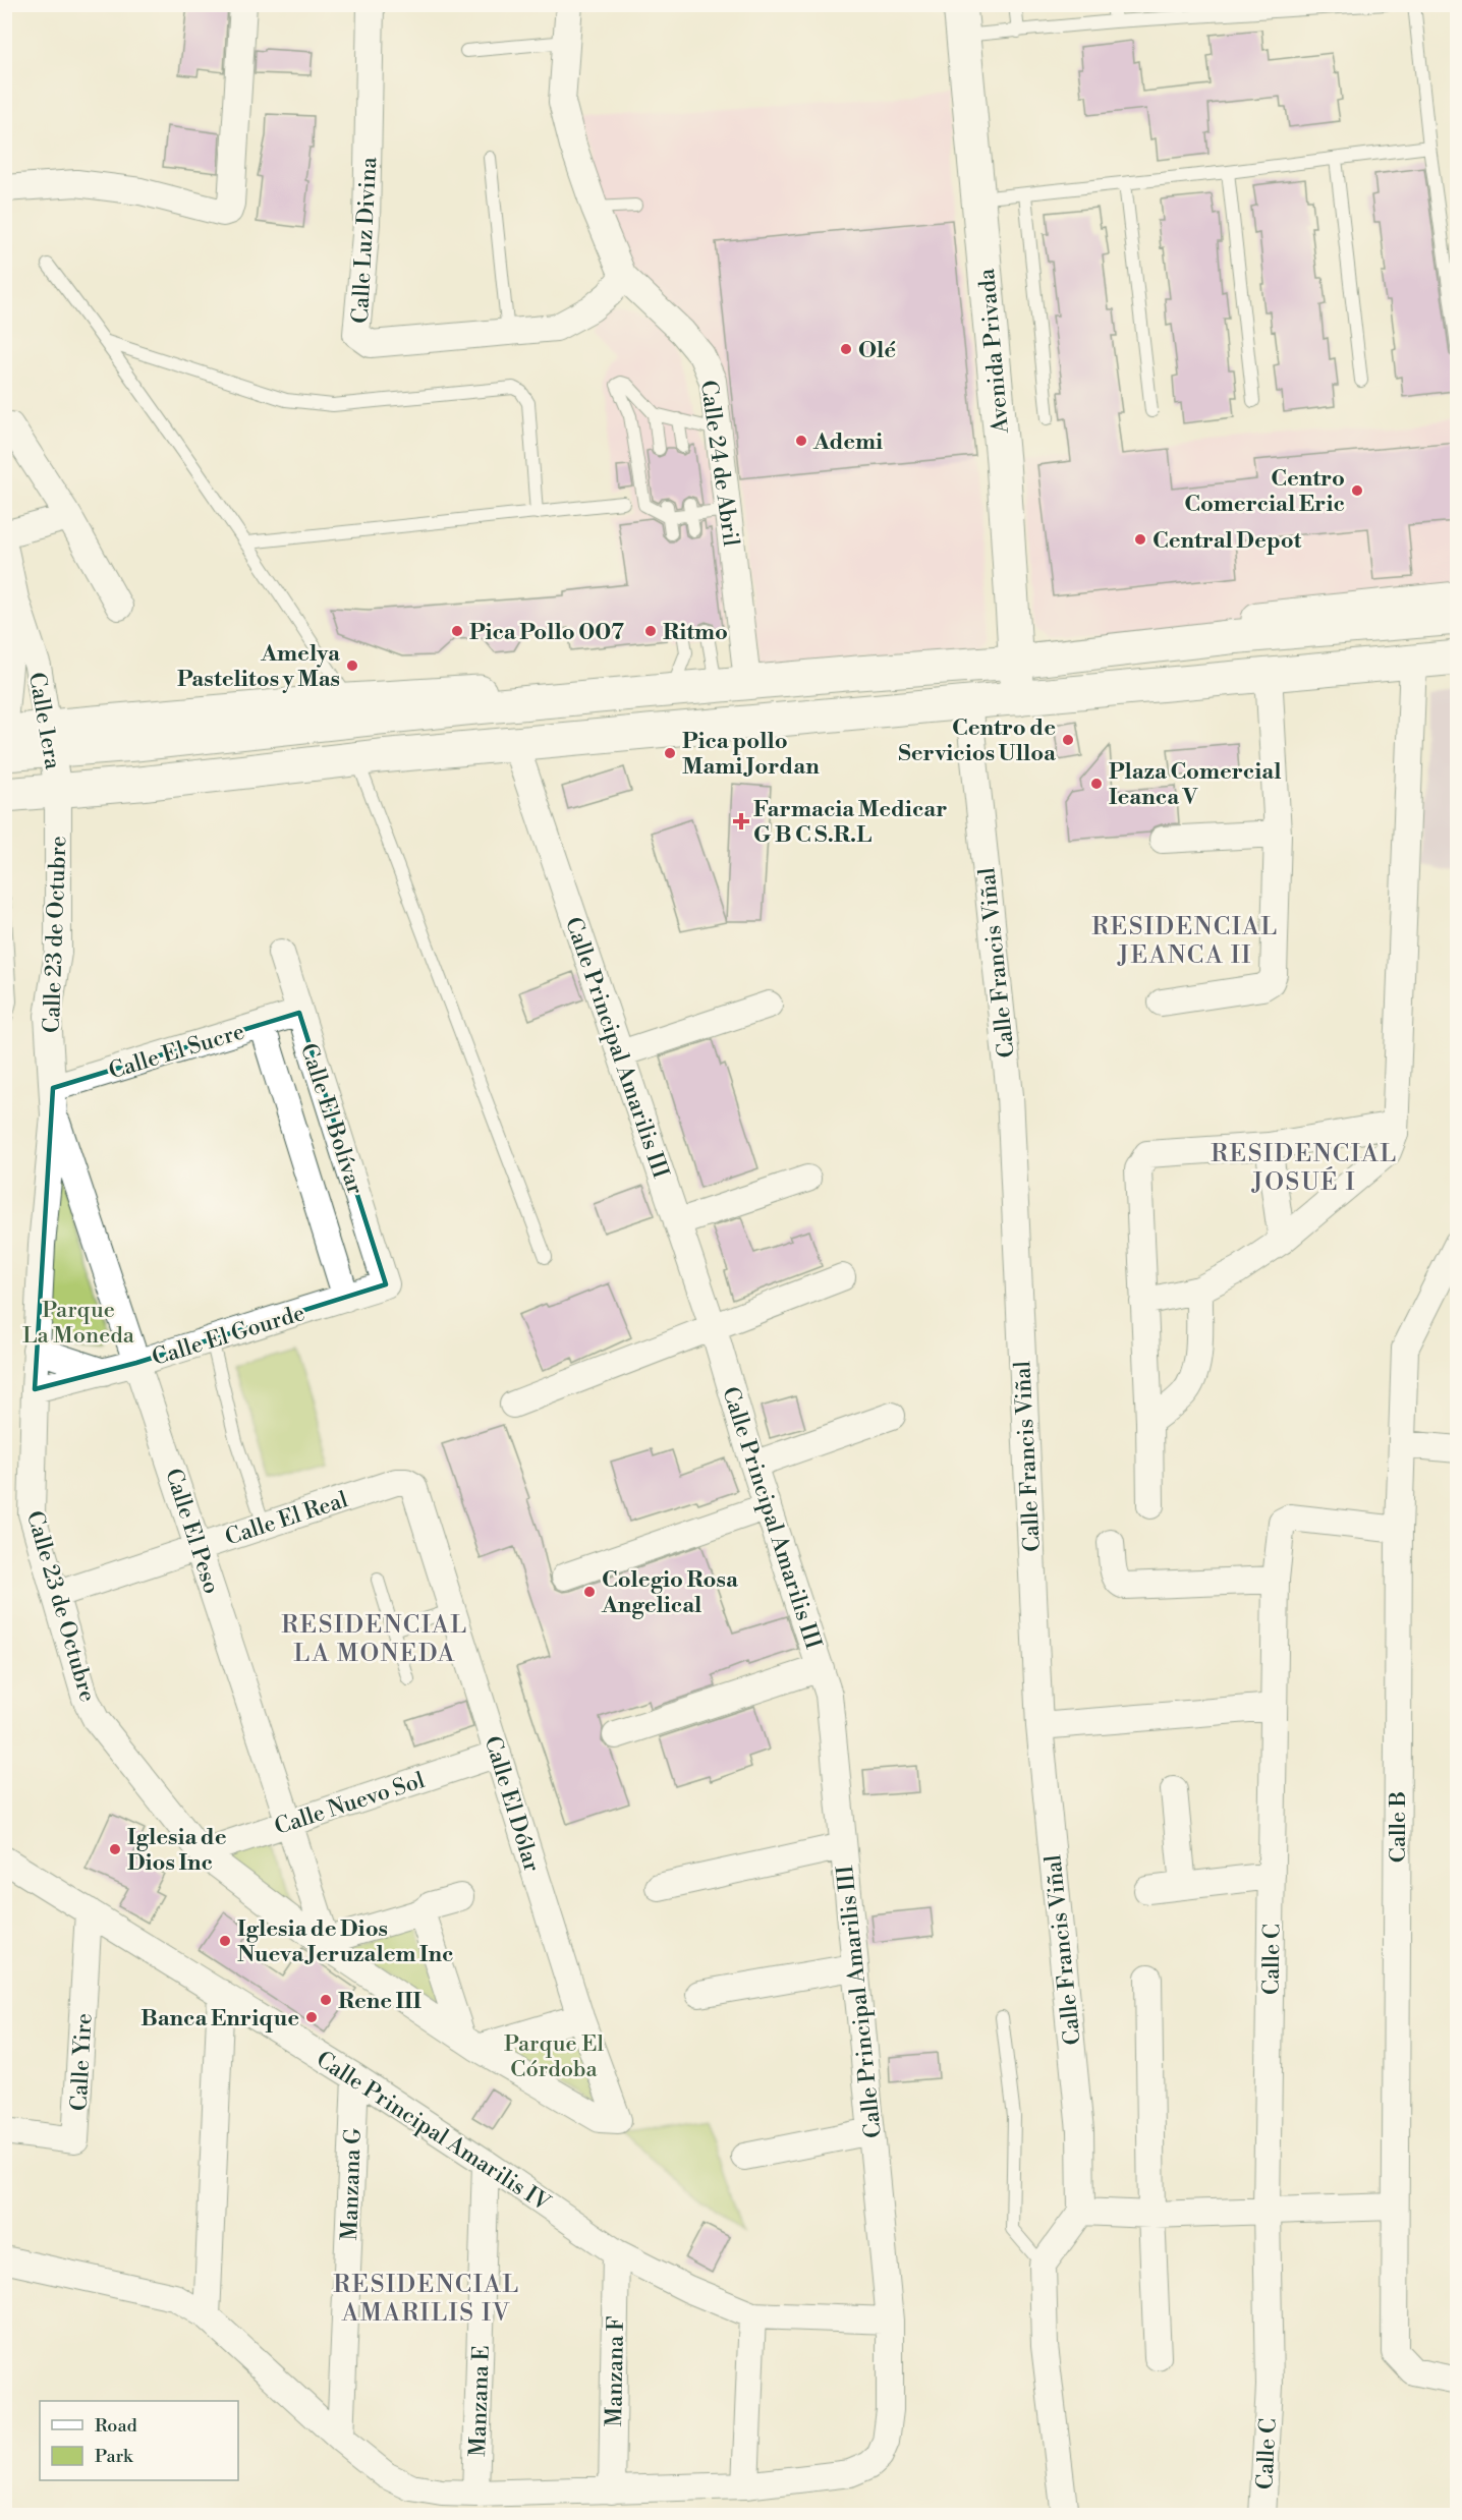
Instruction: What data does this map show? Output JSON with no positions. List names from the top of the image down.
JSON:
{
  "streets": {
    "main road": ["Avenida Privada"],
    "street": [
      "Calle Luz Divina",
      "Calle 24 de Abril",
      "Calle 1era",
      "Calle 23 de Octubre",
      "Calle Francis Viñal",
      "Calle Principal Amarilis III",
      "Calle El Sucre",
      "Calle El Bolívar",
      "Calle El Gourde",
      "Calle El Real",
      "Calle El Peso",
      "Calle Nuevo Sol",
      "Calle El Dólar",
      "Calle B",
      "Calle C",
      "Calle Yire",
      "Calle Principal Amarilis IV",
      "Manzana G",
      "Manzana F",
      "Manzana E"
    ]
  },
  "crossings": [
    ["Calle Luz Divina", "Calle 24 de Abril"],
    ["Calle 1era", "Calle 23 de Octubre"],
    ["Calle 23 de Octubre", "Calle El Sucre"],
    ["Calle 23 de Octubre", "Calle El Gourde"],
    ["Calle 23 de Octubre", "Calle El Real"],
    ["Calle 23 de Octubre", "Calle El Peso"],
    ["Calle 23 de Octubre", "Calle Nuevo Sol"],
    ["Calle 23 de Octubre", "Calle El Dólar"],
    ["Calle Principal Amarilis III", "Calle Principal Amarilis IV"],
    ["Calle Principal Amarilis III", "Manzana G"],
    ["Calle Principal Amarilis III", "Manzana F"],
    ["Calle Principal Amarilis III", "Manzana E"],
    ["Calle El Sucre", "Calle El Bolívar"],
    ["Calle El Bolívar", "Calle El Gourde"],
    ["Calle El Gourde", "Calle El Peso"],
    ["Calle El Real", "Calle El Peso"],
    ["Calle El Real", "Calle El Dólar"],
    ["Calle El Peso", "Calle Nuevo Sol"],
    ["Calle Nuevo Sol", "Calle El Dólar"],
    ["Calle B", "Calle C"],
    ["Calle Yire", "Calle Principal Amarilis IV"],
    ["Calle Principal Amarilis IV", "Manzana G"],
    ["Calle Principal Amarilis IV", "Manzana F"],
    ["Calle Principal Amarilis IV", "Manzana E"]
  ],
  "districts": [
    "RESIDENCIAL JEANCA II",
    "RESIDENCIAL JOSUÉ I",
    "RESIDENCIAL LA MONEDA",
    "RESIDENCIAL AMARILIS IV"
  ],
  "parks": ["Parque La Moneda", "Parque El Córdoba"],
  "places": {
    "other": [
      "Olé",
      "Ademi",
      "Centro Comercial Eric",
      "Central Depot",
      "Pica Pollo 007",
      "Ritmo",
      "Amelya Pastelitos y Mas",
      "Centro de Servicios Ulloa",
      "Pica pollo Mami Jordan",
      "Plaza Comercial Ieanca V",
      "Colegio Rosa Angelical",
      "Iglesia de Dios Inc",
      "Iglesia de Dios Nueva Jeruzalem Inc",
      "Rene III",
      "Banca Enrique"
    ],
    "health": ["Farmacia Medicar G B C S.R.L"]
  },
  "legend": ["Road", "Park"]
}
